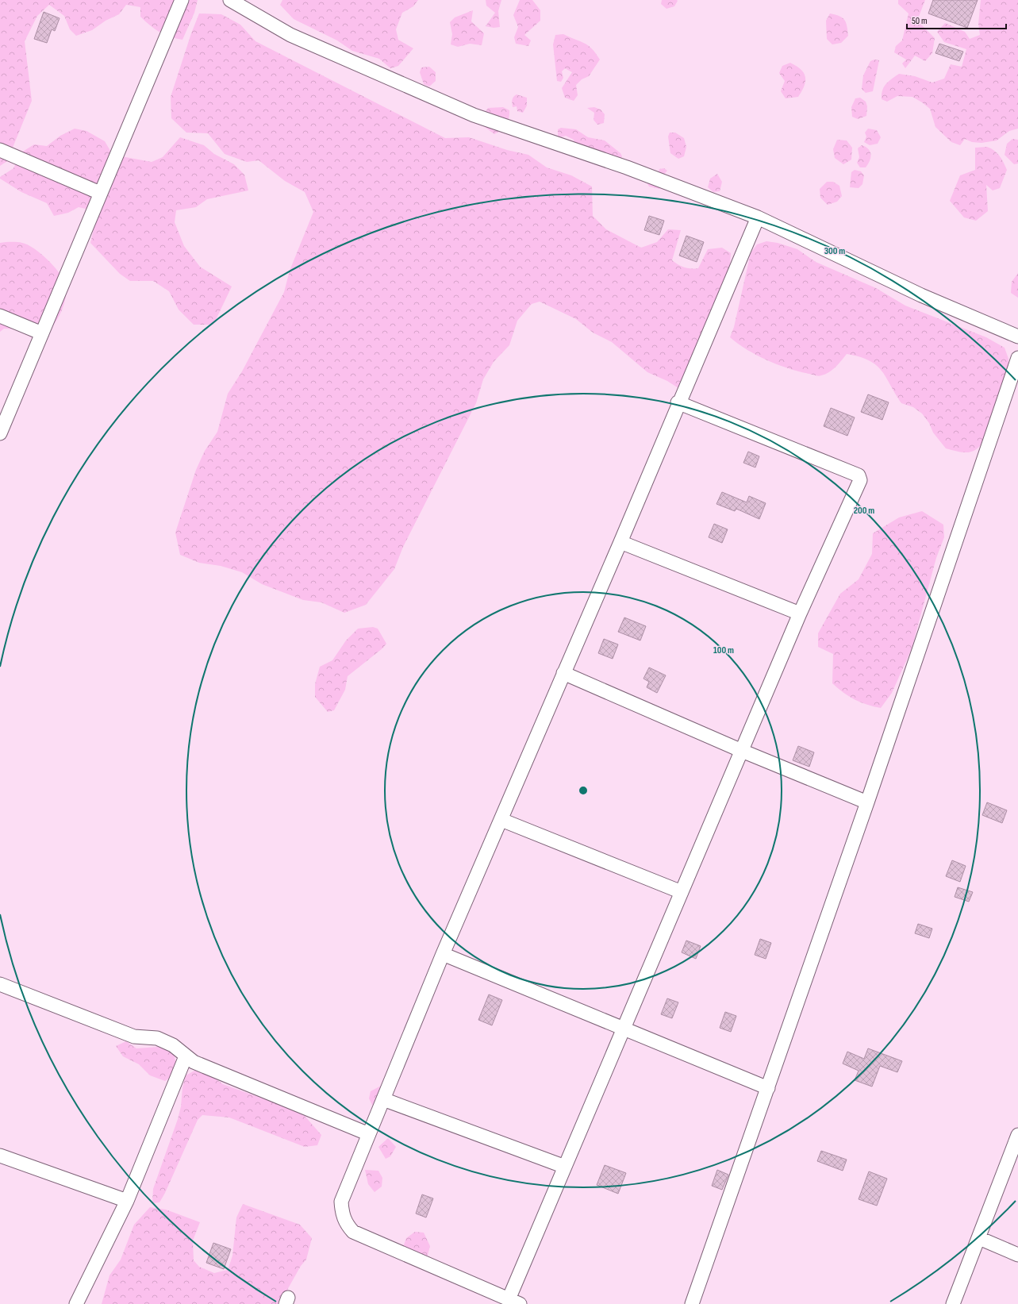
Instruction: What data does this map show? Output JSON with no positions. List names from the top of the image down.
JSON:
{
  "scale_bar": "50 m",
  "rings": ["300 m", "200 m", "100 m"]
}
